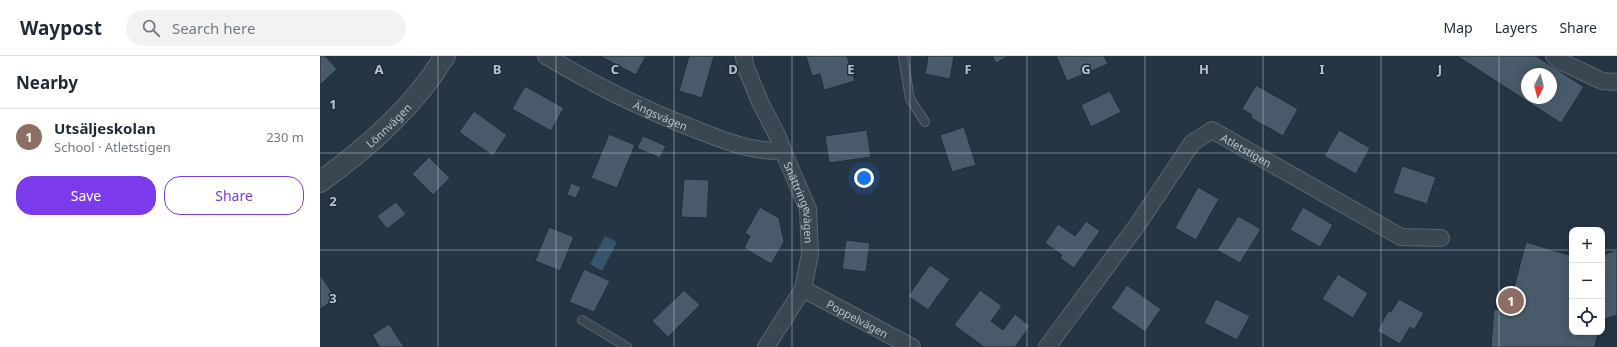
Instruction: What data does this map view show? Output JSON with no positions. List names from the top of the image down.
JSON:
{
  "streets": {
    "street": [
      "Ängsvägen",
      "Lönnvägen",
      "Atletstigen",
      "Snättringevägen",
      "Poppelvägen"
    ]
  },
  "crossings": [
    ["Ängsvägen", "Snättringevägen"],
    ["Snättringevägen", "Poppelvägen"]
  ],
  "north": "bottom",
  "page": {
    "header": "Waypost",
    "search": "Search here",
    "nav": ["Map", "Layers", "Share"],
    "heading": "Nearby",
    "list": [
      {
        "mark": "1",
        "name": "Utsäljeskolan",
        "note": "School · Atletstigen",
        "value": "230 m"
      }
    ],
    "buttons": ["Save", "Share"],
    "map_buttons": ["+", "−"],
    "pins": "1"
  },
  "grid": {
    "columns": [
      "A",
      "B",
      "C",
      "D",
      "E",
      "F",
      "G",
      "H",
      "I",
      "J"
    ],
    "rows": ["1", "2", "3"]
  }
}
